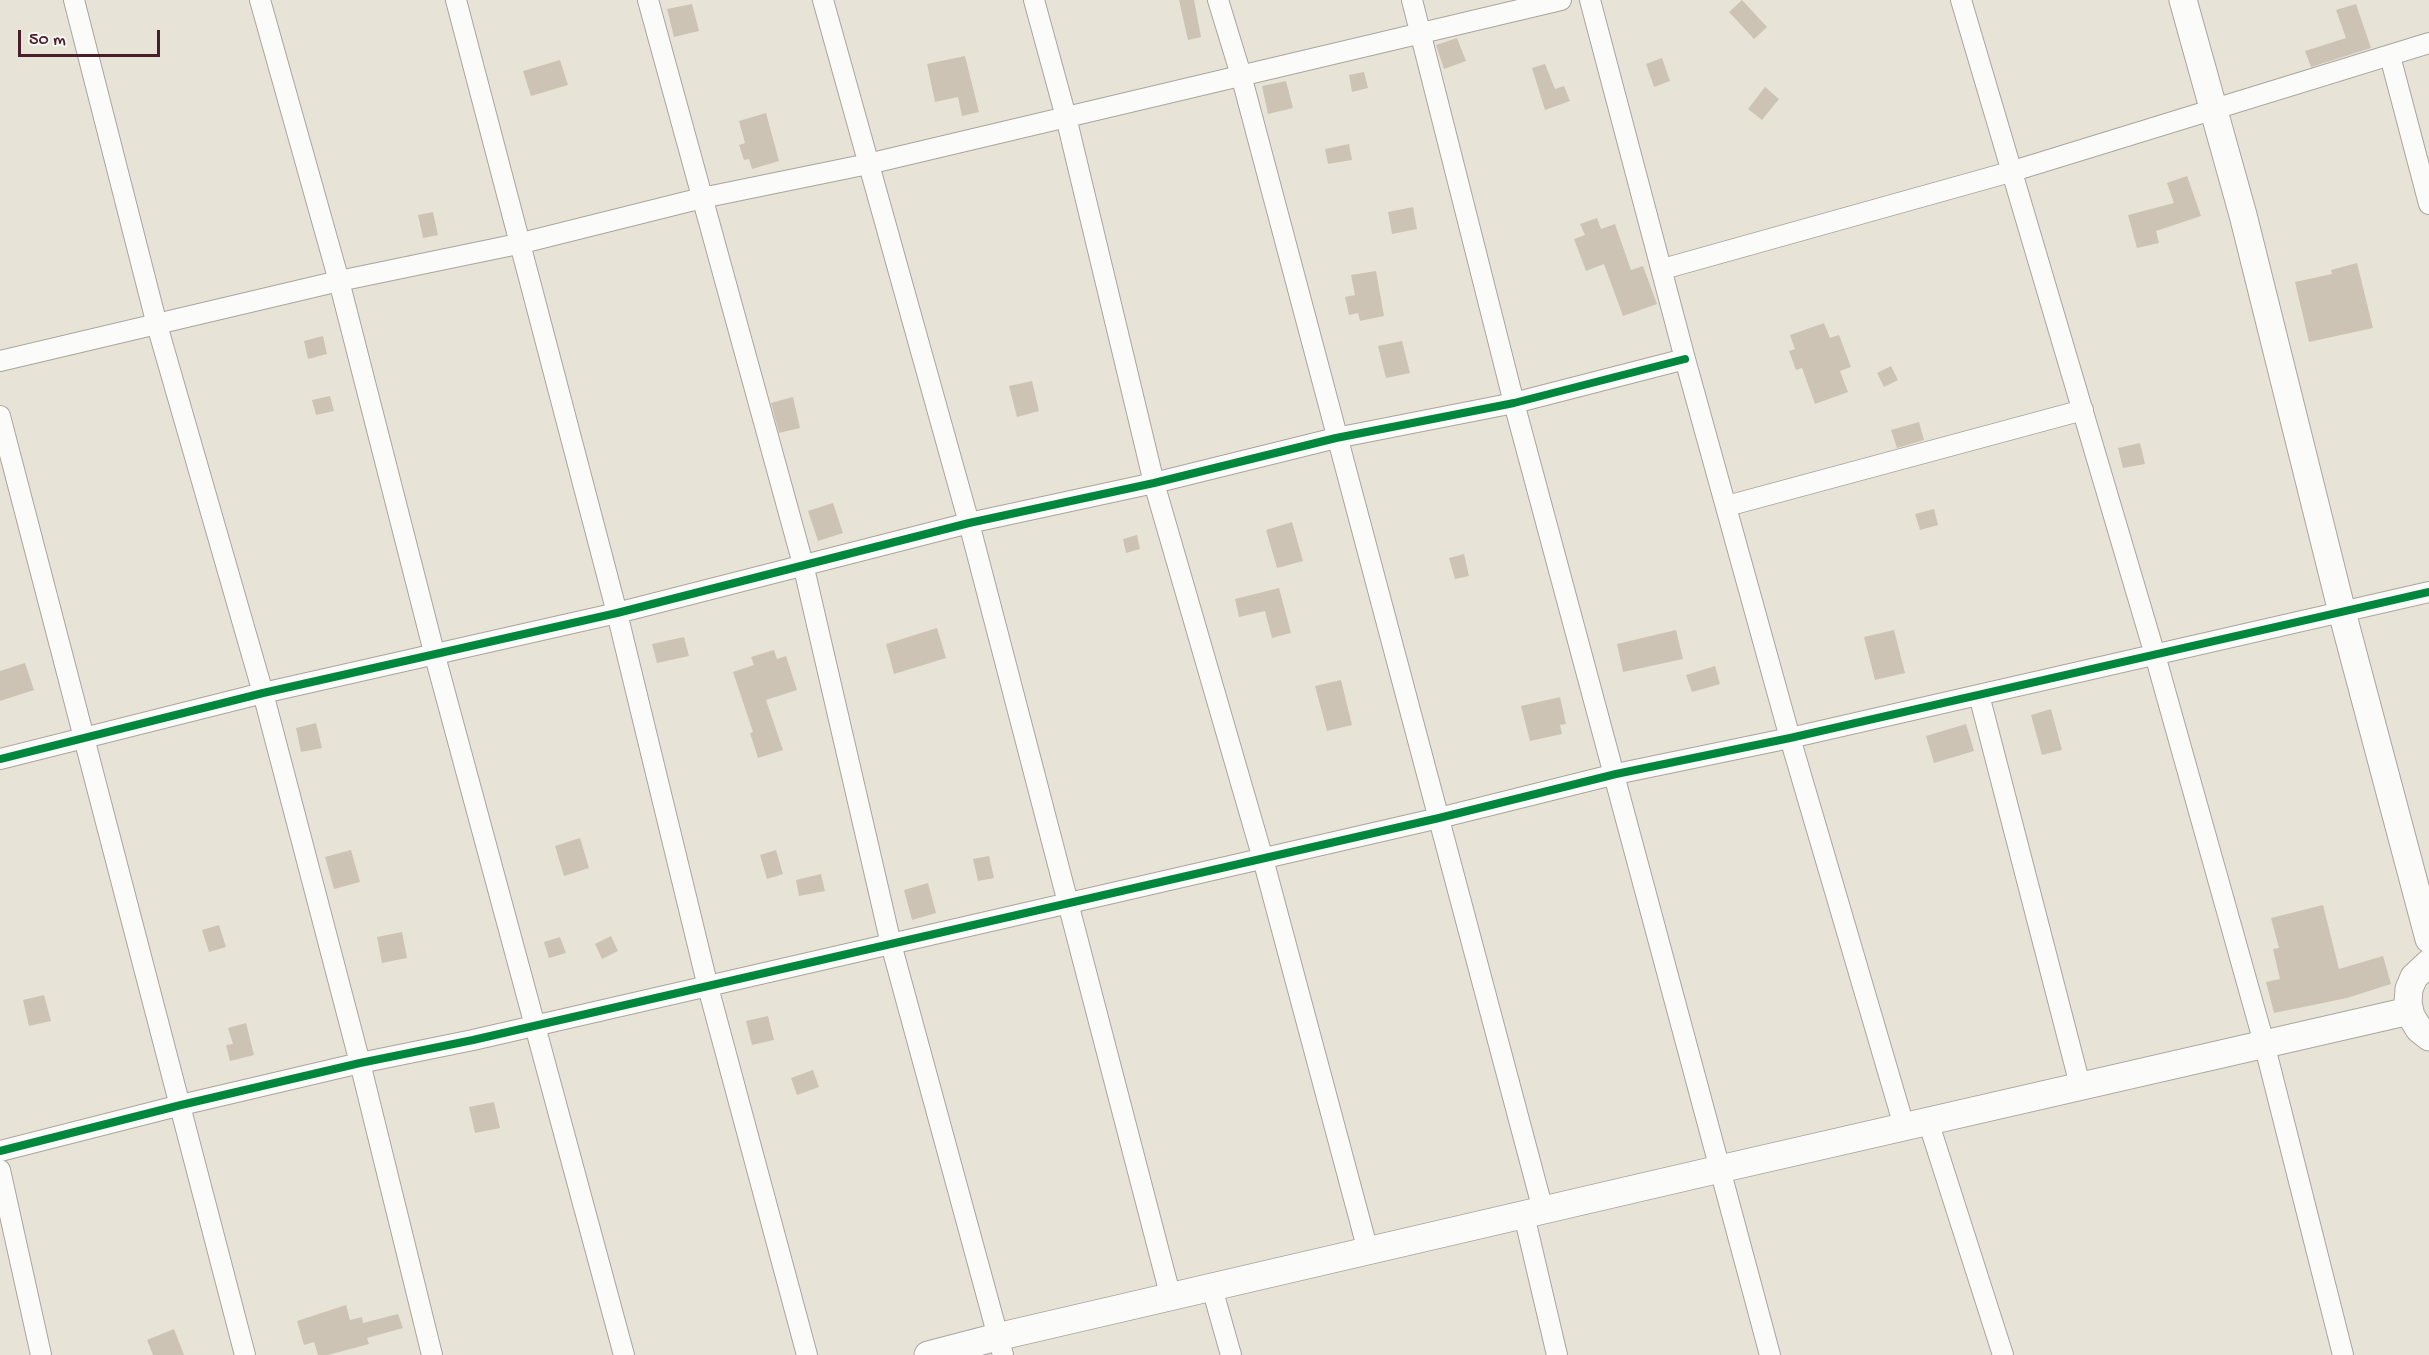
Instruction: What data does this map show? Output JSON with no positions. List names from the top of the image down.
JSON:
{
  "scale_bar": "50 m"
}
